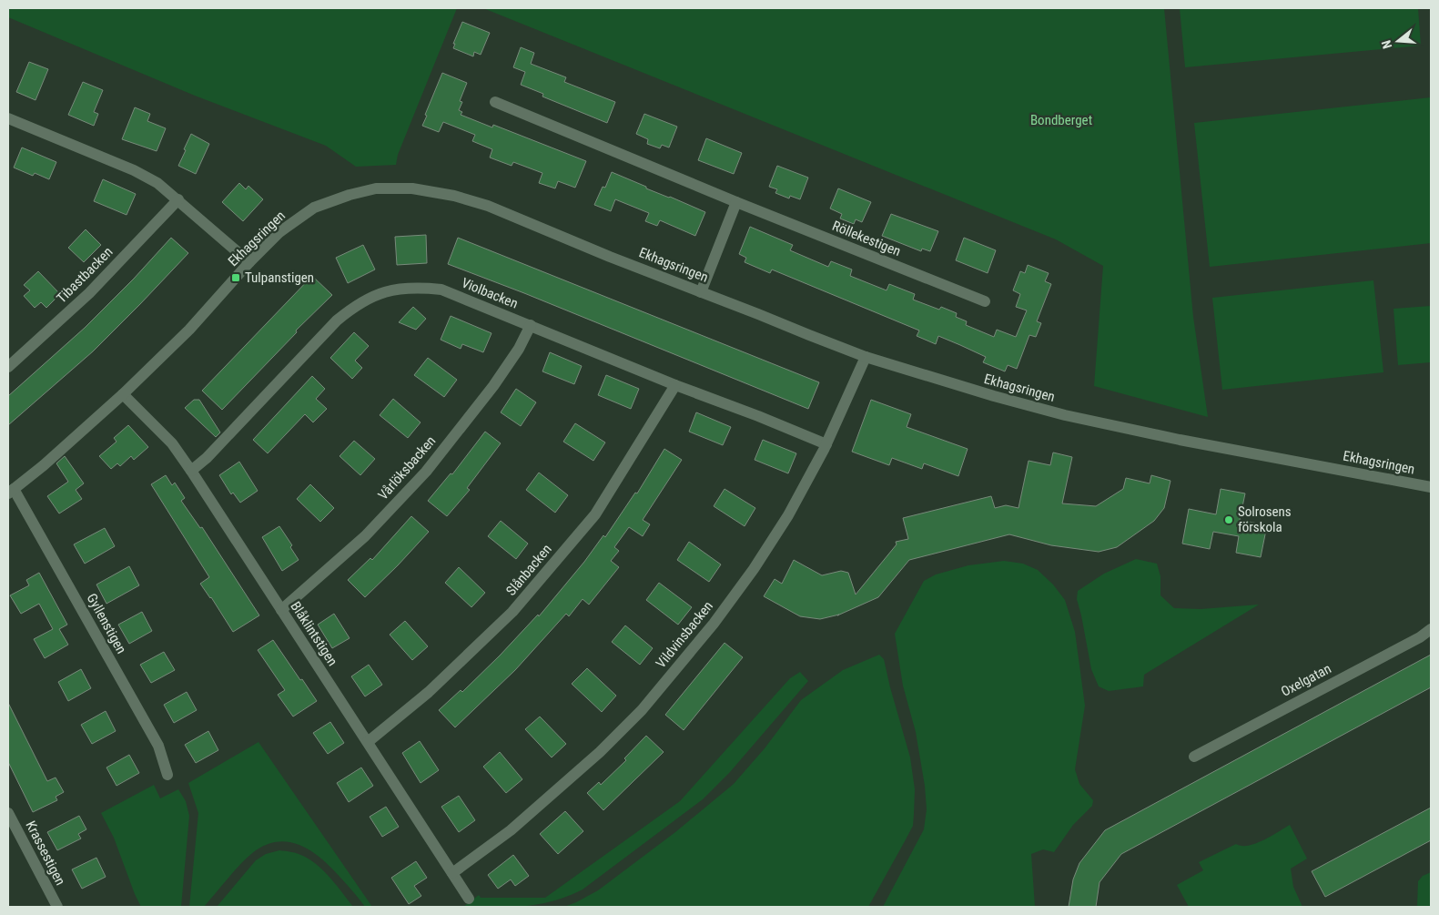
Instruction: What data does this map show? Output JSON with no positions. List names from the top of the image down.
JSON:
{
  "streets": {
    "street": [
      "Ekhagsringen",
      "Röllekestigen",
      "Tibastbacken",
      "Violbacken",
      "Vårlöksbacken",
      "Slånbacken",
      "Gyllenstigen",
      "Blåklintstigen",
      "Vildvinsbacken",
      "Oxelgatan",
      "Krassestigen"
    ]
  },
  "crossings": [
    ["Ekhagsringen", "Gyllenstigen"],
    ["Ekhagsringen", "Blåklintstigen"],
    ["Ekhagsringen", "Vildvinsbacken"],
    ["Violbacken", "Vårlöksbacken"],
    ["Violbacken", "Slånbacken"],
    ["Violbacken", "Blåklintstigen"],
    ["Violbacken", "Vildvinsbacken"],
    ["Vårlöksbacken", "Blåklintstigen"],
    ["Slånbacken", "Blåklintstigen"],
    ["Blåklintstigen", "Vildvinsbacken"]
  ],
  "parks": ["Bondberget"],
  "places": {
    "transit": ["Tulpanstigen"],
    "other": ["Solrosens förskola"]
  },
  "north": "left"
}
